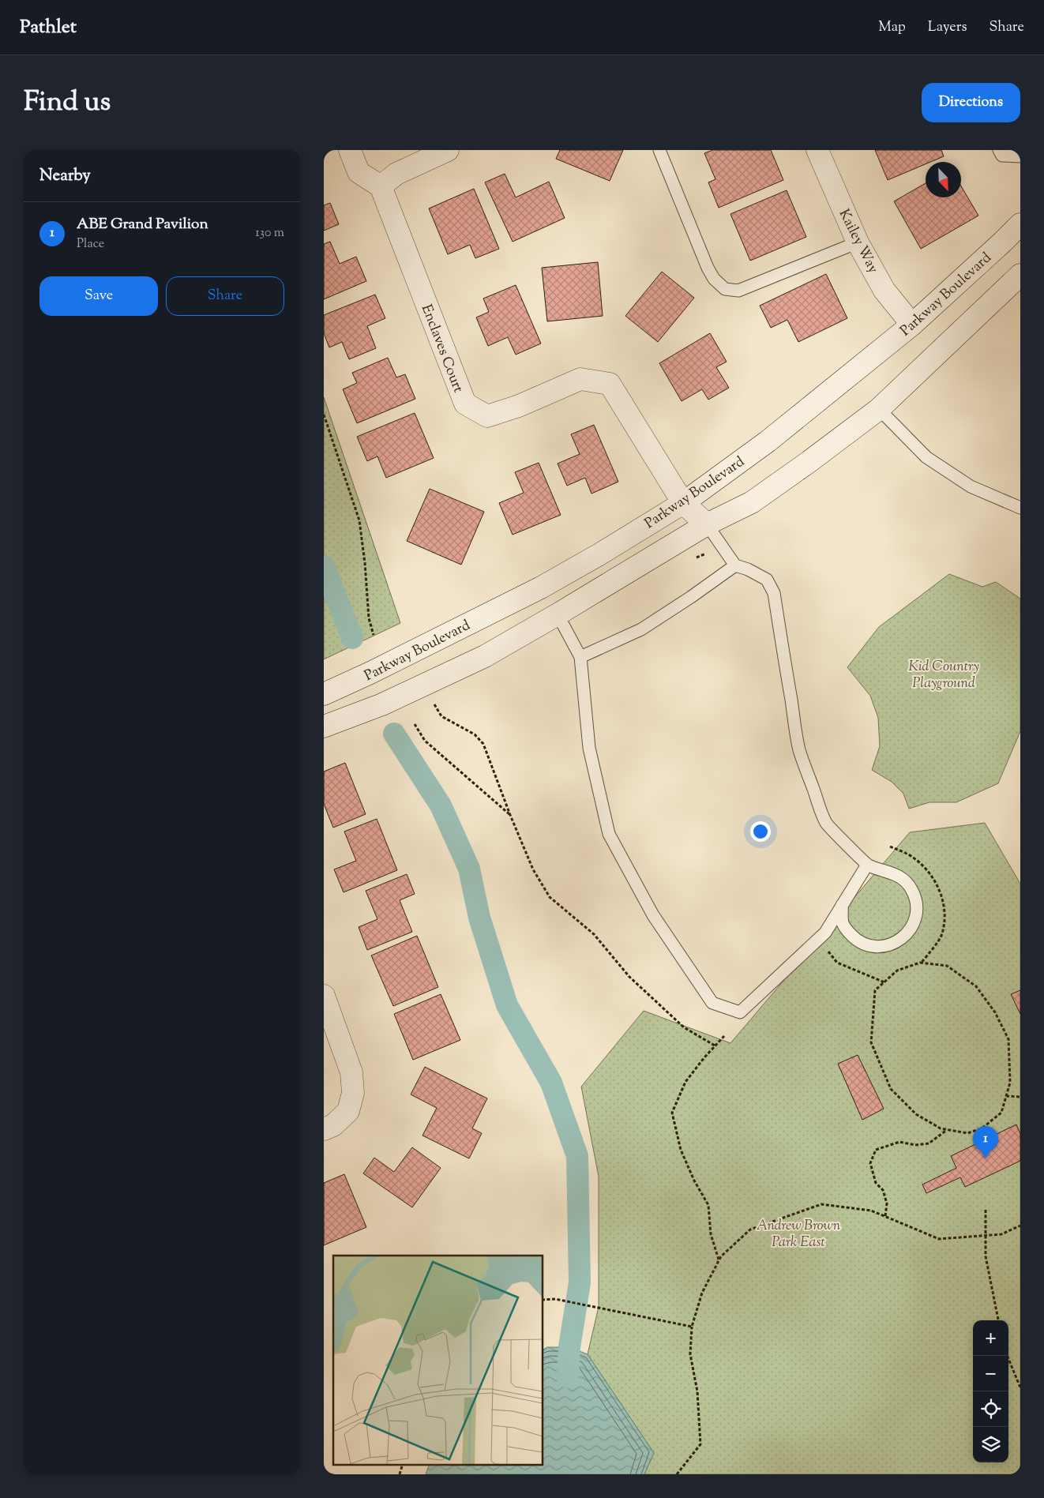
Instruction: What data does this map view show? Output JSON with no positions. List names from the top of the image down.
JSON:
{
  "streets": {
    "street": ["Kailey Way", "Parkway Boulevard", "Enclaves Court"]
  },
  "crossings": [
    ["Kailey Way", "Parkway Boulevard"],
    ["Parkway Boulevard", "Enclaves Court"]
  ],
  "parks": ["Kid Country Playground", "Andrew Brown Park East"],
  "north": "bottom right",
  "page": {
    "header": "Pathlet",
    "nav": ["Map", "Layers", "Share"],
    "title": "Find us",
    "buttons": [
      "Directions",
      ["Save", "Share"]
    ],
    "heading": "Nearby",
    "list": [
      {
        "mark": "1",
        "name": "ABE Grand Pavilion",
        "note": "Place",
        "value": "130 m"
      }
    ],
    "pins": "1",
    "map_buttons": ["+", "−"]
  }
}
